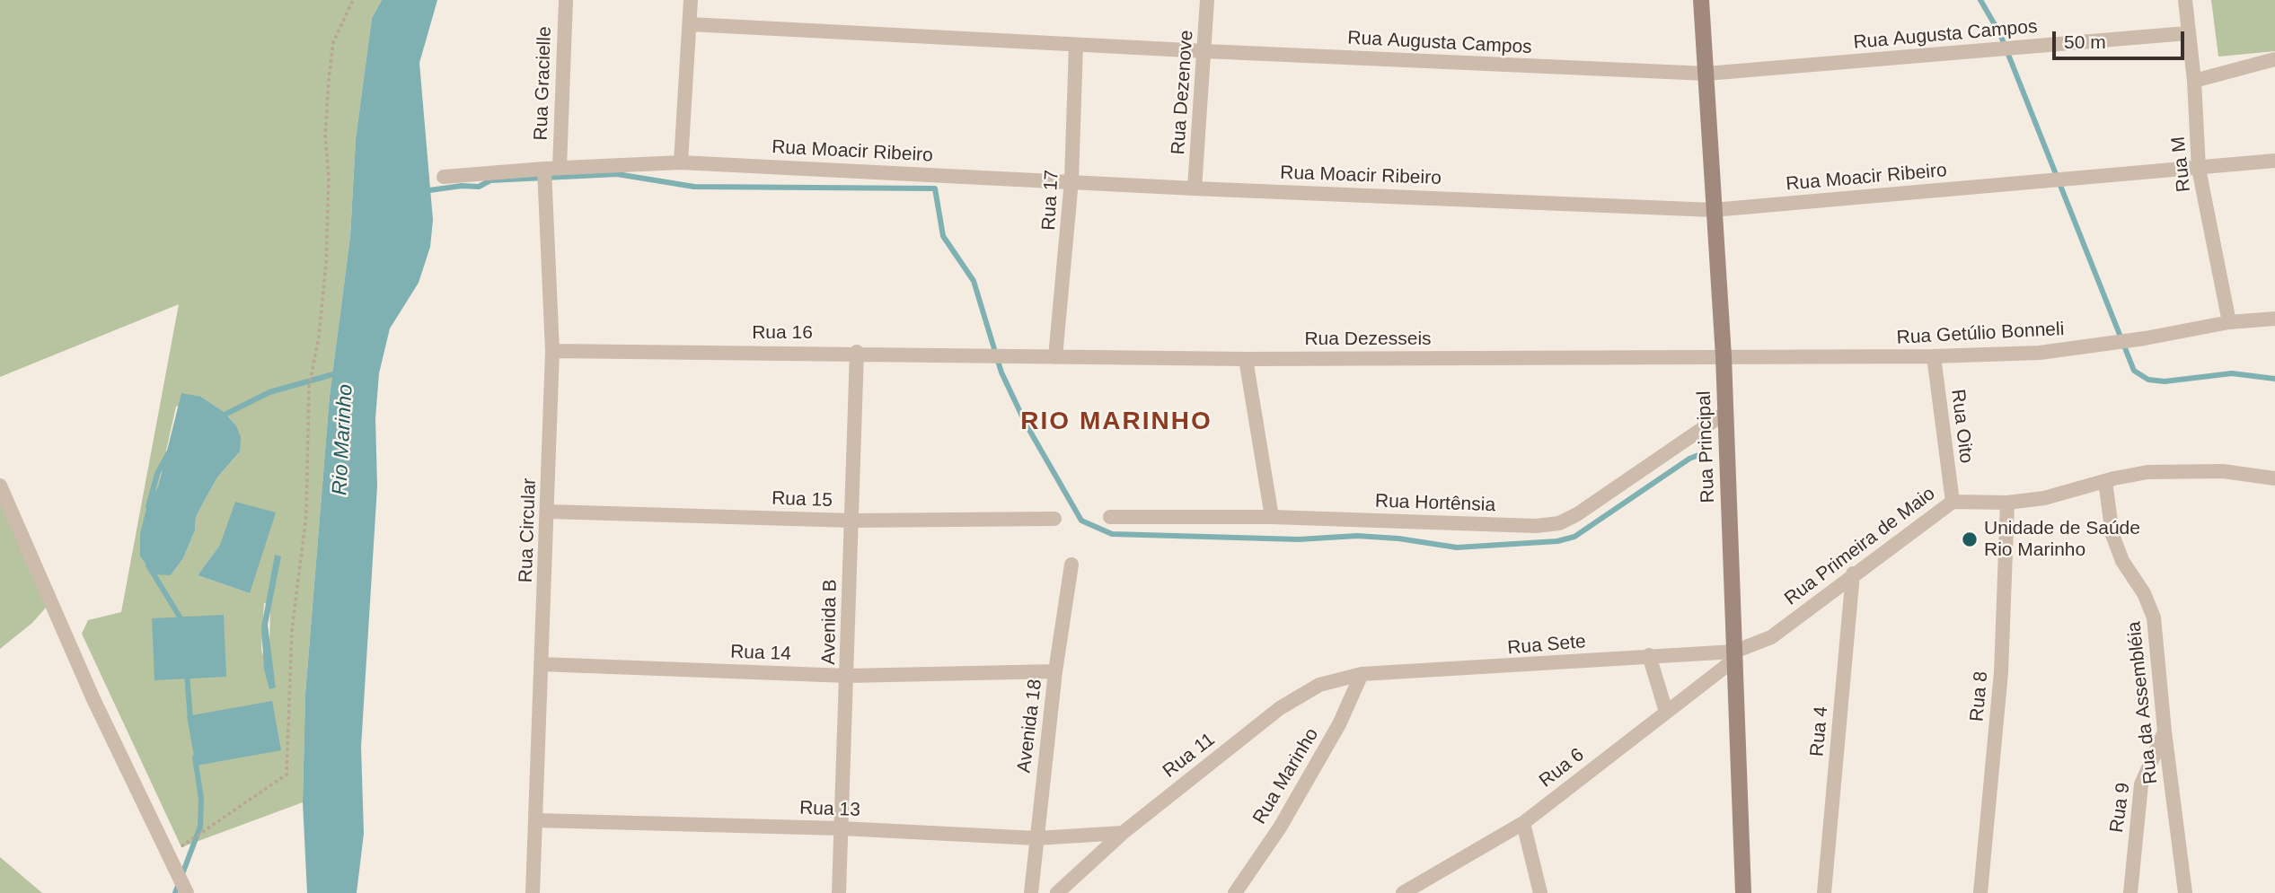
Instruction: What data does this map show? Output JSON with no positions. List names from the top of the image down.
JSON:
{
  "streets": {
    "main road": ["Rua Principal"],
    "street": [
      "Rua Augusta Campos",
      "Rua Gracielle",
      "Rua Dezenove",
      "Rua Moacir Ribeiro",
      "Rua M",
      "Rua 17",
      "Rua 16",
      "Rua Getúlio Bonneli",
      "Rua Dezesseis",
      "Rua Oito",
      "Rua 15",
      "Rua Hortênsia",
      "Rua Circular",
      "Rua Primeira de Maio",
      "Avenida B",
      "Rua Sete",
      "Rua 14",
      "Rua 8",
      "Rua da Assembléia",
      "Avenida 18",
      "Rua 4",
      "Rua 11",
      "Rua 6",
      "Rua Marinho",
      "Rua 9",
      "Rua 13"
    ]
  },
  "crossings": [
    ["Rua Augusta Campos", "Rua Dezenove"],
    ["Rua Augusta Campos", "Rua M"],
    ["Rua Augusta Campos", "Rua 17"],
    ["Rua Augusta Campos", "Rua Principal"],
    ["Rua Gracielle", "Rua Moacir Ribeiro"],
    ["Rua Dezenove", "Rua Moacir Ribeiro"],
    ["Rua Moacir Ribeiro", "Rua M"],
    ["Rua Moacir Ribeiro", "Rua 17"],
    ["Rua Moacir Ribeiro", "Rua Principal"],
    ["Rua Moacir Ribeiro", "Rua Circular"],
    ["Rua M", "Rua Getúlio Bonneli"],
    ["Rua 17", "Rua Dezesseis"],
    ["Rua 16", "Rua Dezesseis"],
    ["Rua 16", "Rua Circular"],
    ["Rua 16", "Avenida B"],
    ["Rua Getúlio Bonneli", "Rua Dezesseis"],
    ["Rua Getúlio Bonneli", "Rua Oito"],
    ["Rua Getúlio Bonneli", "Rua Principal"],
    ["Rua Dezesseis", "Rua Principal"],
    ["Rua Oito", "Rua Primeira de Maio"],
    ["Rua Principal", "Rua Hortênsia"],
    ["Rua Principal", "Rua Primeira de Maio"],
    ["Rua Principal", "Rua Sete"],
    ["Rua Principal", "Rua 6"],
    ["Rua 15", "Rua Circular"],
    ["Rua 15", "Avenida B"],
    ["Rua Circular", "Rua 14"],
    ["Rua Circular", "Rua 13"],
    ["Rua Primeira de Maio", "Rua Sete"],
    ["Rua Primeira de Maio", "Rua 8"],
    ["Rua Primeira de Maio", "Rua da Assembléia"],
    ["Rua Primeira de Maio", "Rua 4"],
    ["Rua Primeira de Maio", "Rua 6"],
    ["Avenida B", "Rua 14"],
    ["Avenida B", "Rua 13"],
    ["Rua Sete", "Rua 11"],
    ["Rua Sete", "Rua 6"],
    ["Rua Sete", "Rua Marinho"],
    ["Rua 14", "Avenida 18"],
    ["Rua da Assembléia", "Rua 9"],
    ["Avenida 18", "Rua 13"],
    ["Rua 11", "Rua Marinho"],
    ["Rua 11", "Rua 13"]
  ],
  "districts": ["RIO MARINHO"],
  "water": ["Rio Marinho"],
  "places": ["Unidade de Saúde Rio Marinho"],
  "scale_bar": "50 m"
}
